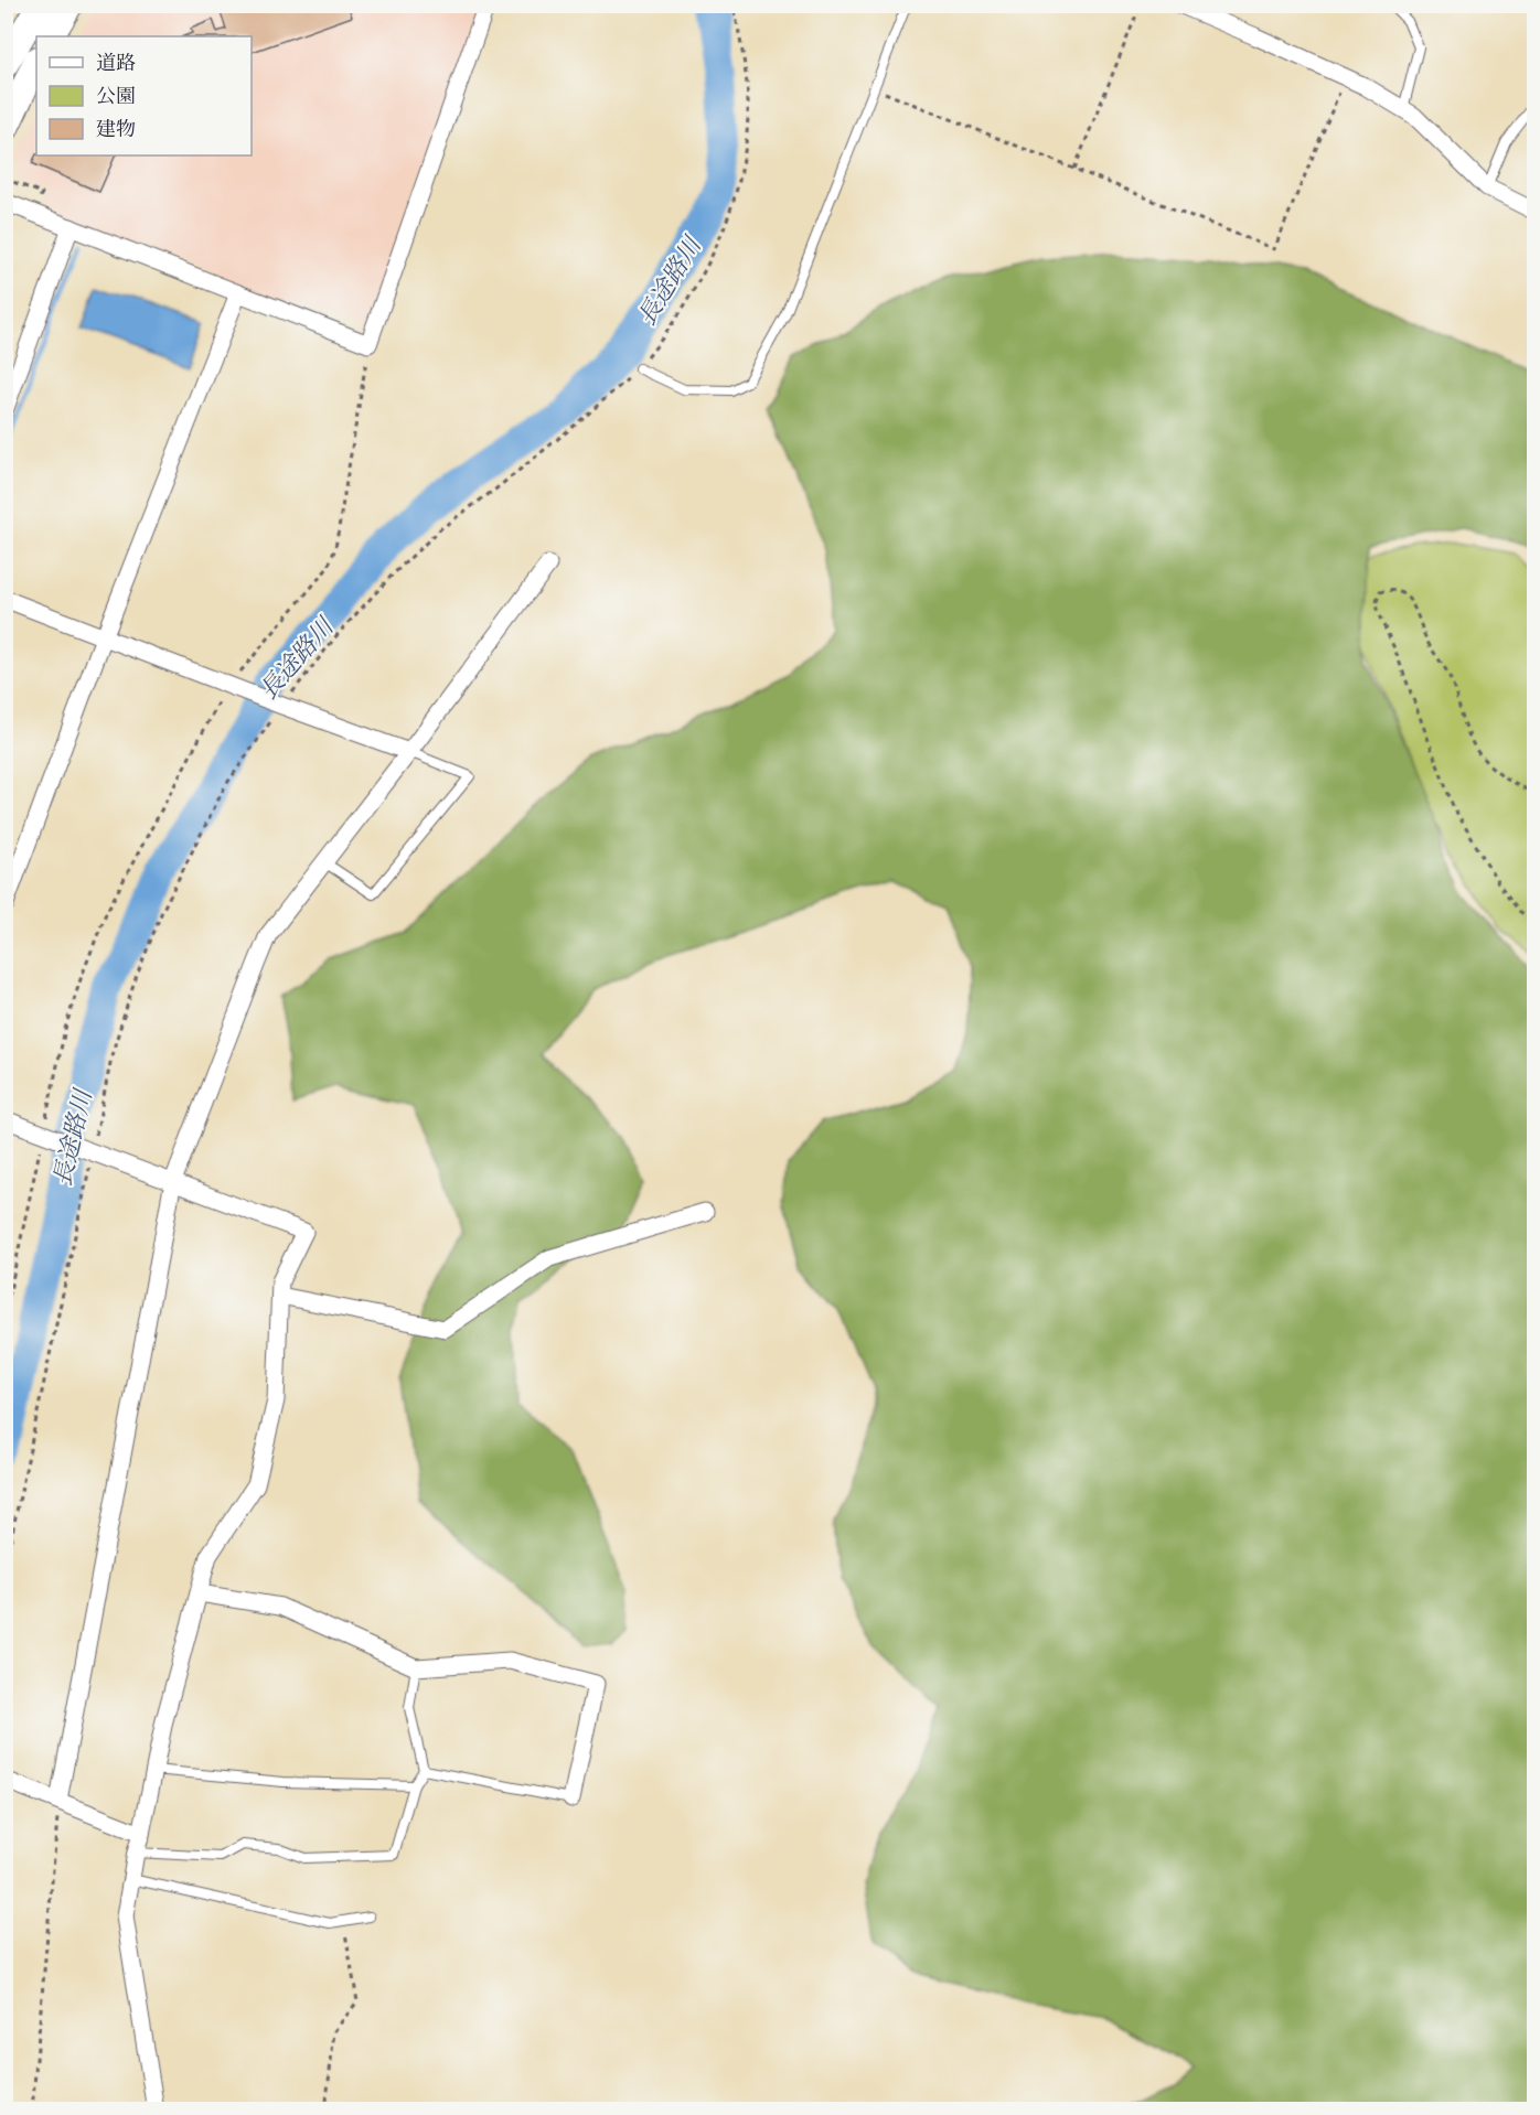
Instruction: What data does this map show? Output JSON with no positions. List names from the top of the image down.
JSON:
{
  "water": ["長途路川"],
  "legend": ["道路", "公園", "建物"]
}
